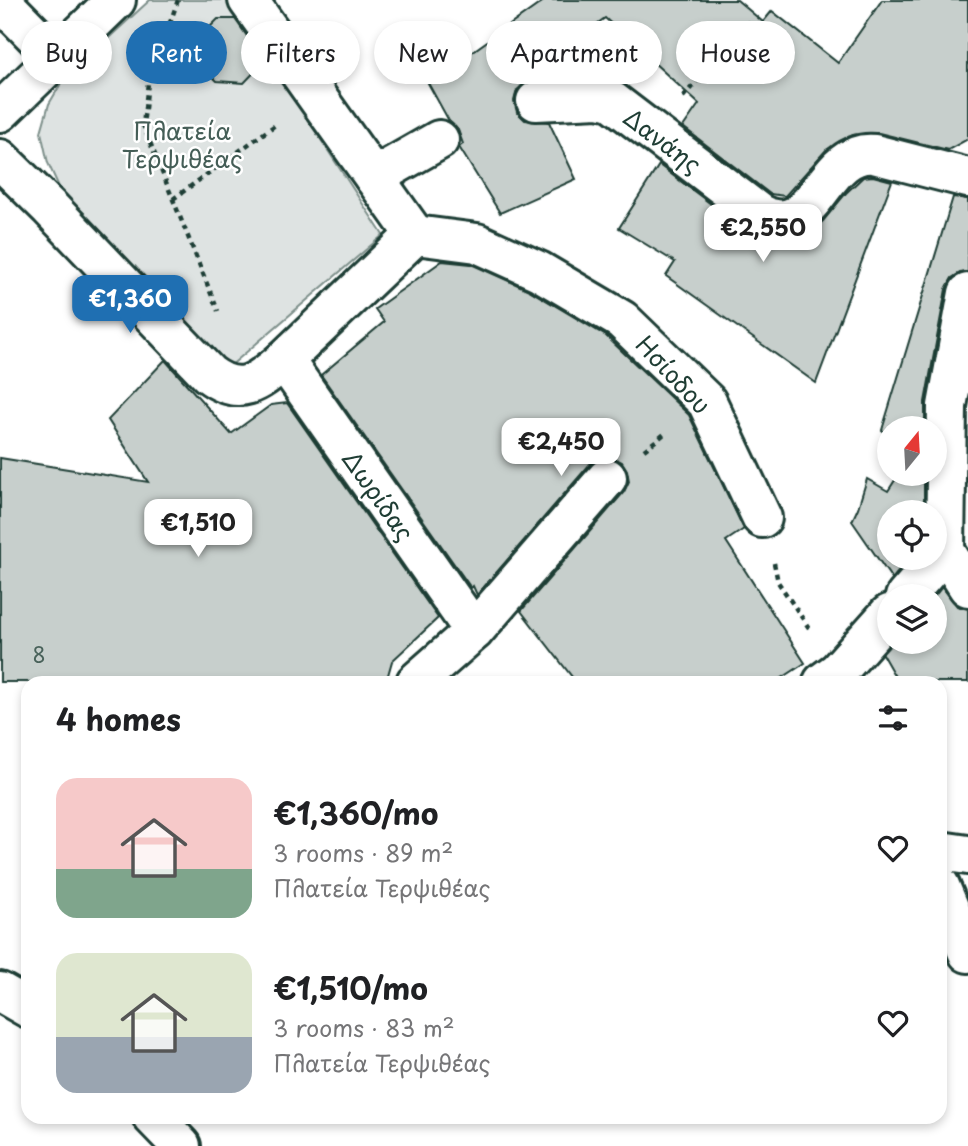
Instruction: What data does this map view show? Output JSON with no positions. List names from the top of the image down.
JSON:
{
  "streets": {
    "street": ["Δανάης", "Ησίοδου", "Δωρίδας"]
  },
  "parks": ["Πλατεία Τερψιθέας"],
  "house_numbers": ["8"],
  "north": "top",
  "page": {
    "chip": [
      "Buy",
      "Rent",
      "Filters",
      "New",
      "Apartment",
      "House"
    ],
    "price": [
      "€2,550",
      "€1,360",
      "€2,450",
      "€1,510"
    ],
    "heading": "4 homes",
    "list": [
      {
        "name": "€1,360/mo",
        "note": "3 rooms · 89 m² · Πλατεία Τερψιθέας"
      },
      {
        "name": "€1,510/mo",
        "note": "3 rooms · 83 m² · Πλατεία Τερψιθέας"
      }
    ]
  }
}
